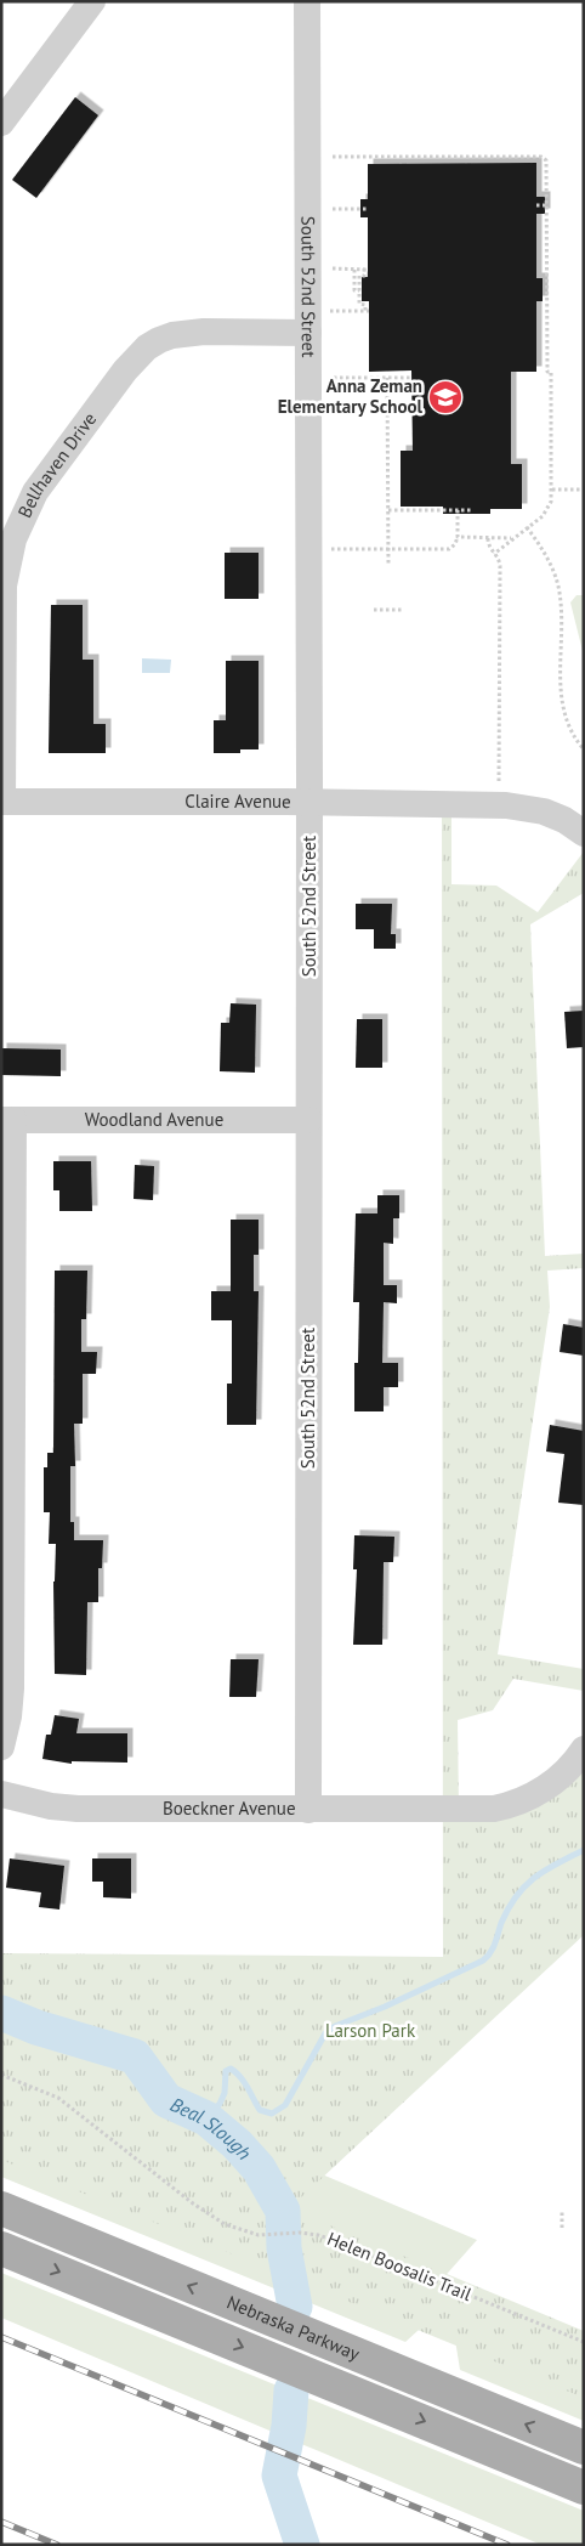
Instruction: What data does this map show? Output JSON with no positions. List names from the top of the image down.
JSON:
{
  "streets": {
    "main road": ["Nebraska Parkway"],
    "street": [
      "South 52nd Street",
      "Bellhaven Drive",
      "Claire Avenue",
      "Woodland Avenue",
      "Boeckner Avenue"
    ],
    "path": ["Helen Boosalis Trail"]
  },
  "crossings": [
    ["South 52nd Street", "Bellhaven Drive"],
    ["South 52nd Street", "Claire Avenue"],
    ["South 52nd Street", "Woodland Avenue"],
    ["South 52nd Street", "Boeckner Avenue"],
    ["Bellhaven Drive", "Claire Avenue"]
  ],
  "water": ["Beal Slough"],
  "parks": ["Larson Park"],
  "places": {
    "school or university": ["Anna Zeman Elementary School"]
  }
}
